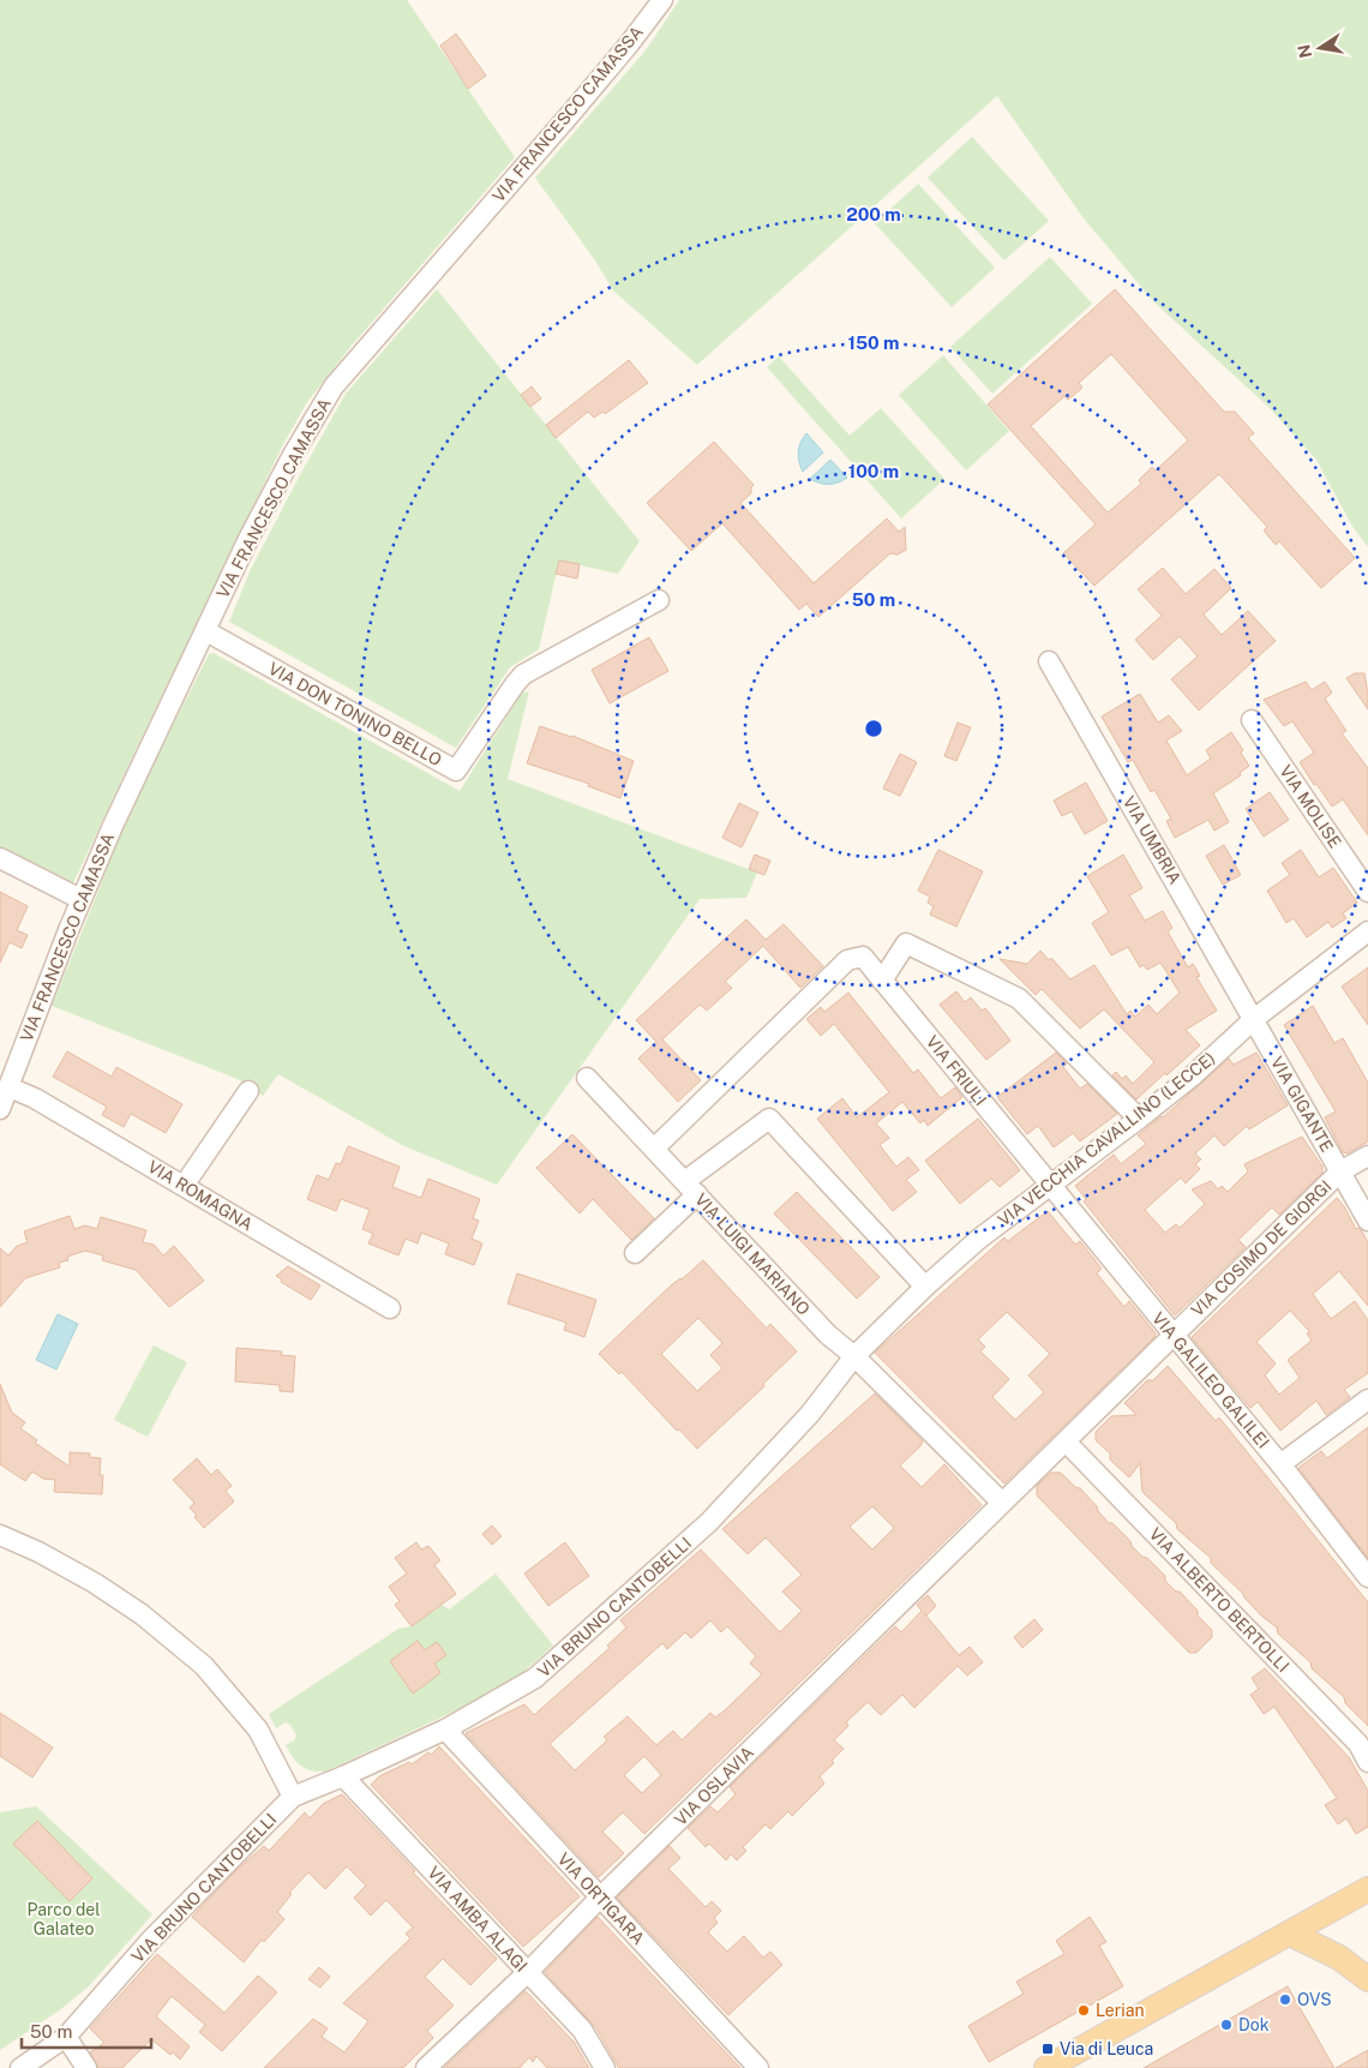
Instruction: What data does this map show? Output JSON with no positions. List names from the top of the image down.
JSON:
{
  "streets": {
    "street": [
      "VIA FRANCESCO CAMASSA",
      "VIA DON TONINO BELLO",
      "VIA MOLISE",
      "VIA UMBRIA",
      "VIA FRIULI",
      "VIA GIGANTE",
      "VIA VECCHIA CAVALLINO (LECCE)",
      "VIA ROMAGNA",
      "VIA COSIMO DE GIORGI",
      "VIA LUIGI MARIANO",
      "VIA GALILEO GALILEI",
      "VIA ALBERTO BERTOLLI",
      "VIA BRUNO CANTOBELLI",
      "VIA OSLAVIA",
      "VIA ORTIGARA",
      "VIA AMBA ALAGI"
    ]
  },
  "crossings": [
    ["VIA FRANCESCO CAMASSA", "VIA DON TONINO BELLO"],
    ["VIA FRANCESCO CAMASSA", "VIA ROMAGNA"],
    ["VIA UMBRIA", "VIA GIGANTE"],
    ["VIA UMBRIA", "VIA VECCHIA CAVALLINO (LECCE)"],
    ["VIA FRIULI", "VIA VECCHIA CAVALLINO (LECCE)"],
    ["VIA FRIULI", "VIA LUIGI MARIANO"],
    ["VIA FRIULI", "VIA GALILEO GALILEI"],
    ["VIA GIGANTE", "VIA VECCHIA CAVALLINO (LECCE)"],
    ["VIA GIGANTE", "VIA COSIMO DE GIORGI"],
    ["VIA VECCHIA CAVALLINO (LECCE)", "VIA LUIGI MARIANO"],
    ["VIA VECCHIA CAVALLINO (LECCE)", "VIA GALILEO GALILEI"],
    ["VIA VECCHIA CAVALLINO (LECCE)", "VIA BRUNO CANTOBELLI"],
    ["VIA COSIMO DE GIORGI", "VIA LUIGI MARIANO"],
    ["VIA COSIMO DE GIORGI", "VIA GALILEO GALILEI"],
    ["VIA COSIMO DE GIORGI", "VIA ALBERTO BERTOLLI"],
    ["VIA COSIMO DE GIORGI", "VIA OSLAVIA"],
    ["VIA LUIGI MARIANO", "VIA BRUNO CANTOBELLI"],
    ["VIA LUIGI MARIANO", "VIA OSLAVIA"],
    ["VIA BRUNO CANTOBELLI", "VIA ORTIGARA"],
    ["VIA BRUNO CANTOBELLI", "VIA AMBA ALAGI"],
    ["VIA OSLAVIA", "VIA ORTIGARA"],
    ["VIA OSLAVIA", "VIA AMBA ALAGI"]
  ],
  "parks": ["Parco del Galateo"],
  "places": {
    "other": ["OVS", "Lerian", "Dok"],
    "transit": ["Via di Leuca"]
  },
  "scale_bar": "50 m",
  "north": "left",
  "rings": [
    "200 m",
    "150 m",
    "100 m",
    "50 m"
  ]
}
